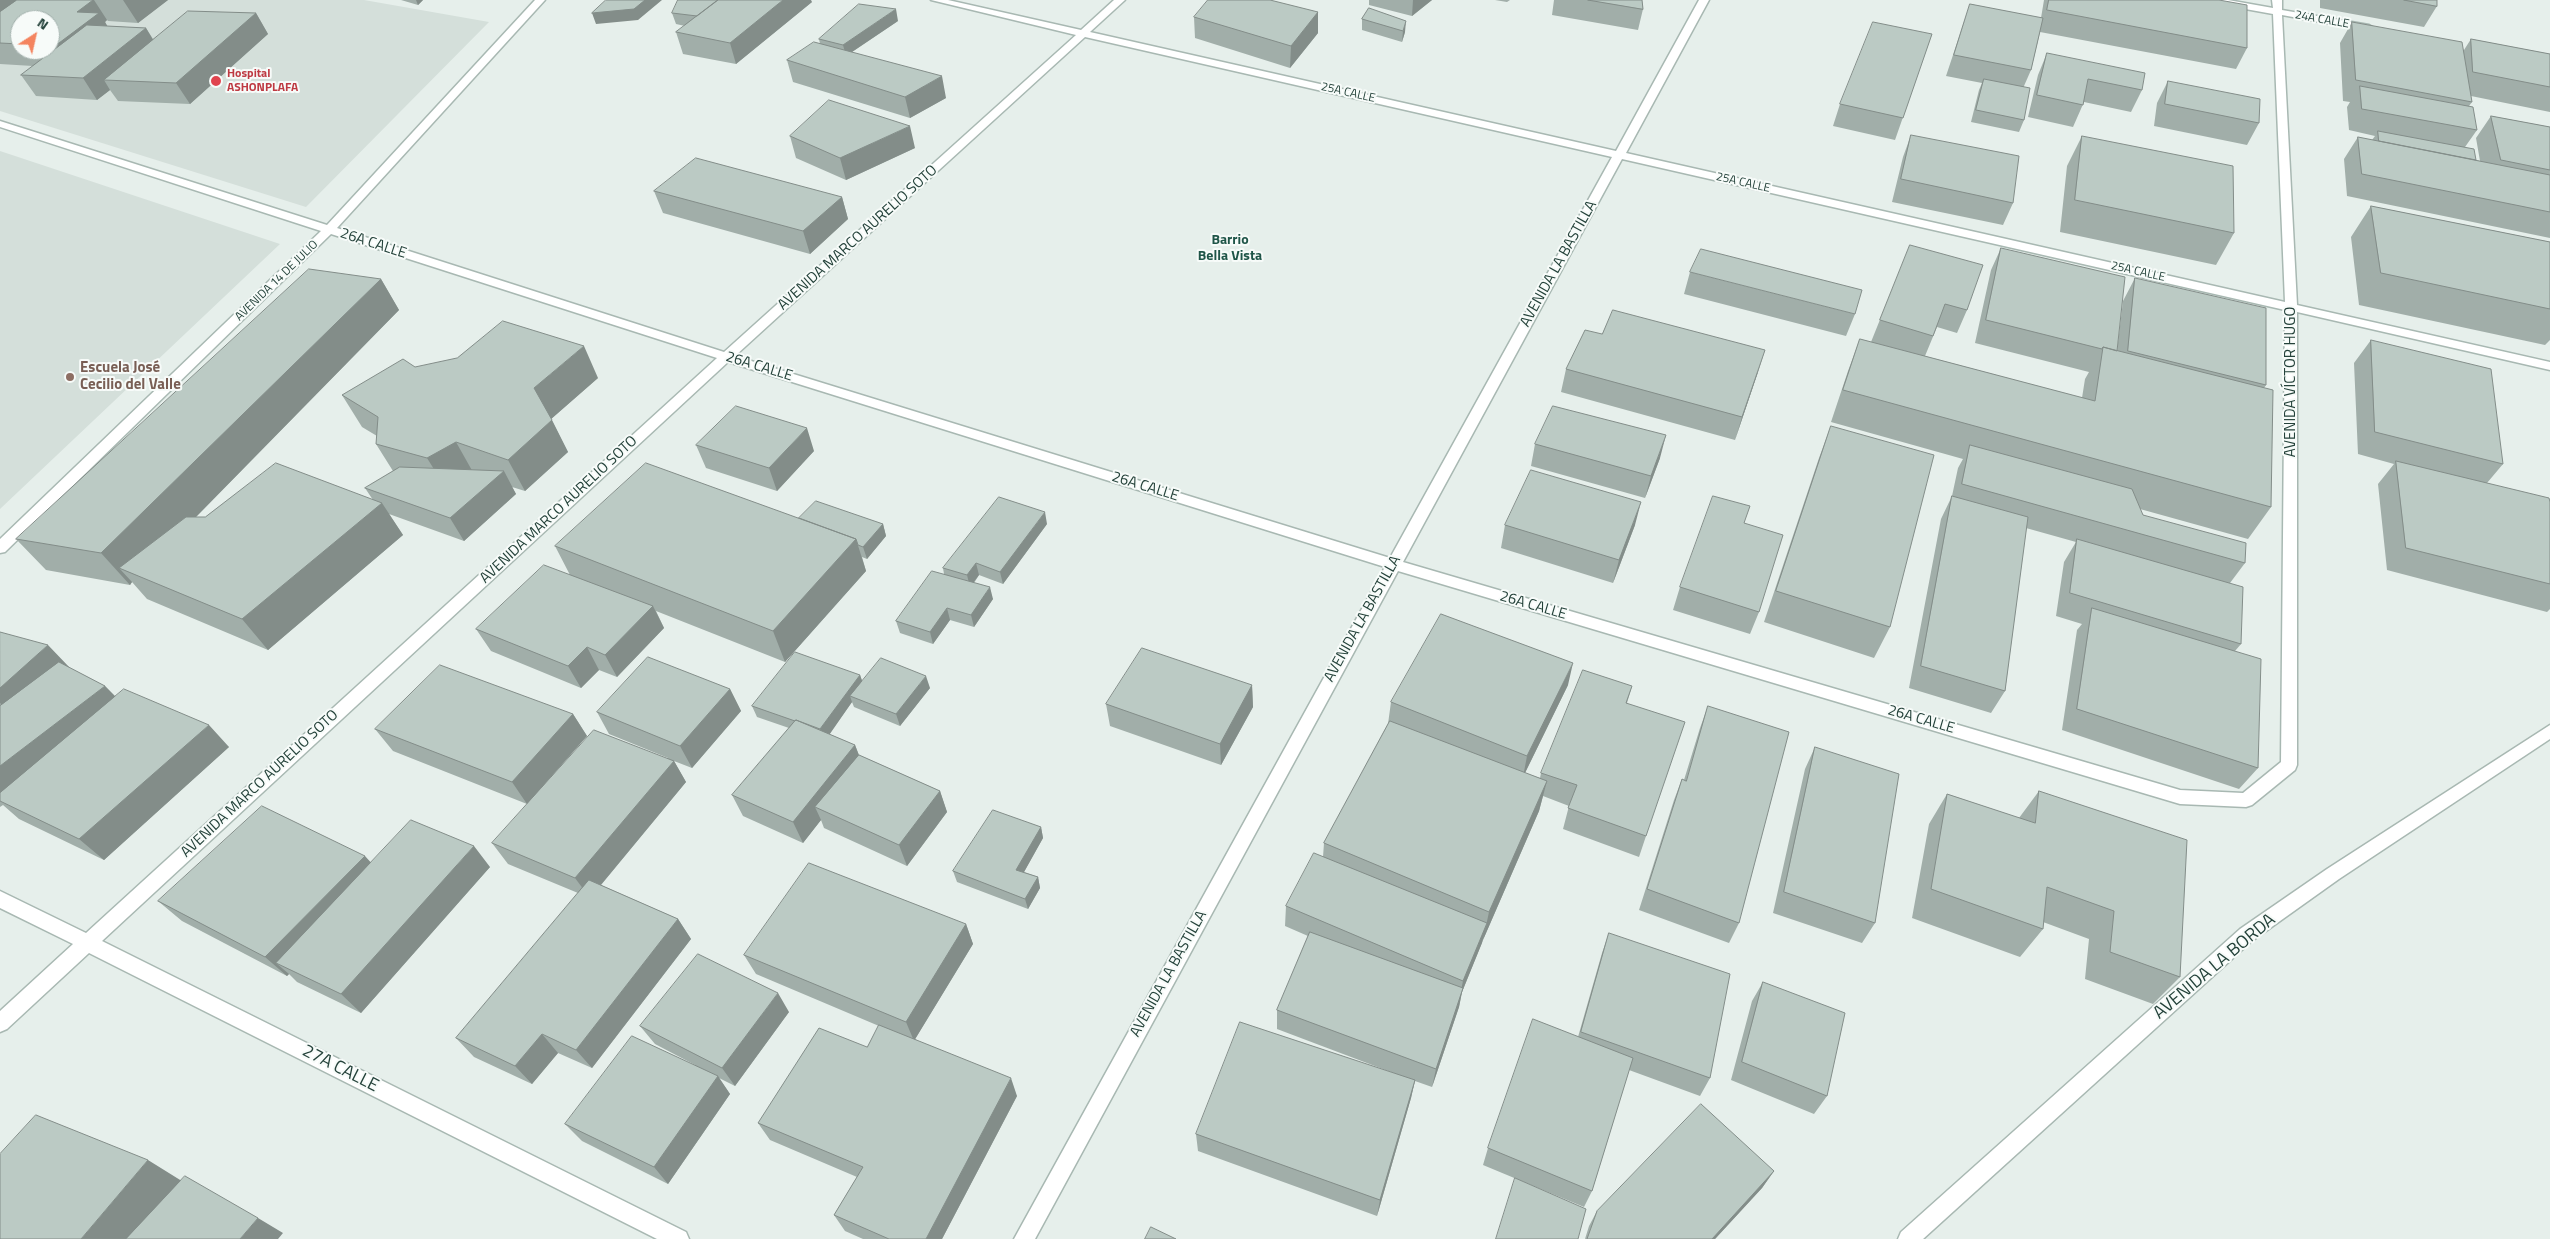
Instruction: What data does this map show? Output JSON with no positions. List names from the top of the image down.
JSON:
{
  "streets": {
    "street": [
      "24A CALLE",
      "25A CALLE",
      "AVENIDA MARCO AURELIO SOTO",
      "26A CALLE",
      "AVENIDA LA BASTILLA",
      "AVENIDA 14 DE JULIO",
      "AVENIDA VÍCTOR HUGO",
      "AVENIDA LA BORDA",
      "27A CALLE"
    ]
  },
  "crossings": [
    ["24A CALLE", "AVENIDA VÍCTOR HUGO"],
    ["25A CALLE", "AVENIDA MARCO AURELIO SOTO"],
    ["25A CALLE", "AVENIDA LA BASTILLA"],
    ["25A CALLE", "AVENIDA VÍCTOR HUGO"],
    ["AVENIDA MARCO AURELIO SOTO", "26A CALLE"],
    ["AVENIDA MARCO AURELIO SOTO", "27A CALLE"],
    ["26A CALLE", "AVENIDA LA BASTILLA"],
    ["26A CALLE", "AVENIDA 14 DE JULIO"],
    ["26A CALLE", "AVENIDA VÍCTOR HUGO"]
  ],
  "districts": ["Barrio Bella Vista"],
  "places": ["Hospital ASHONPLAFA", "Escuela José Cecilio del Valle"],
  "north": "top right"
}
